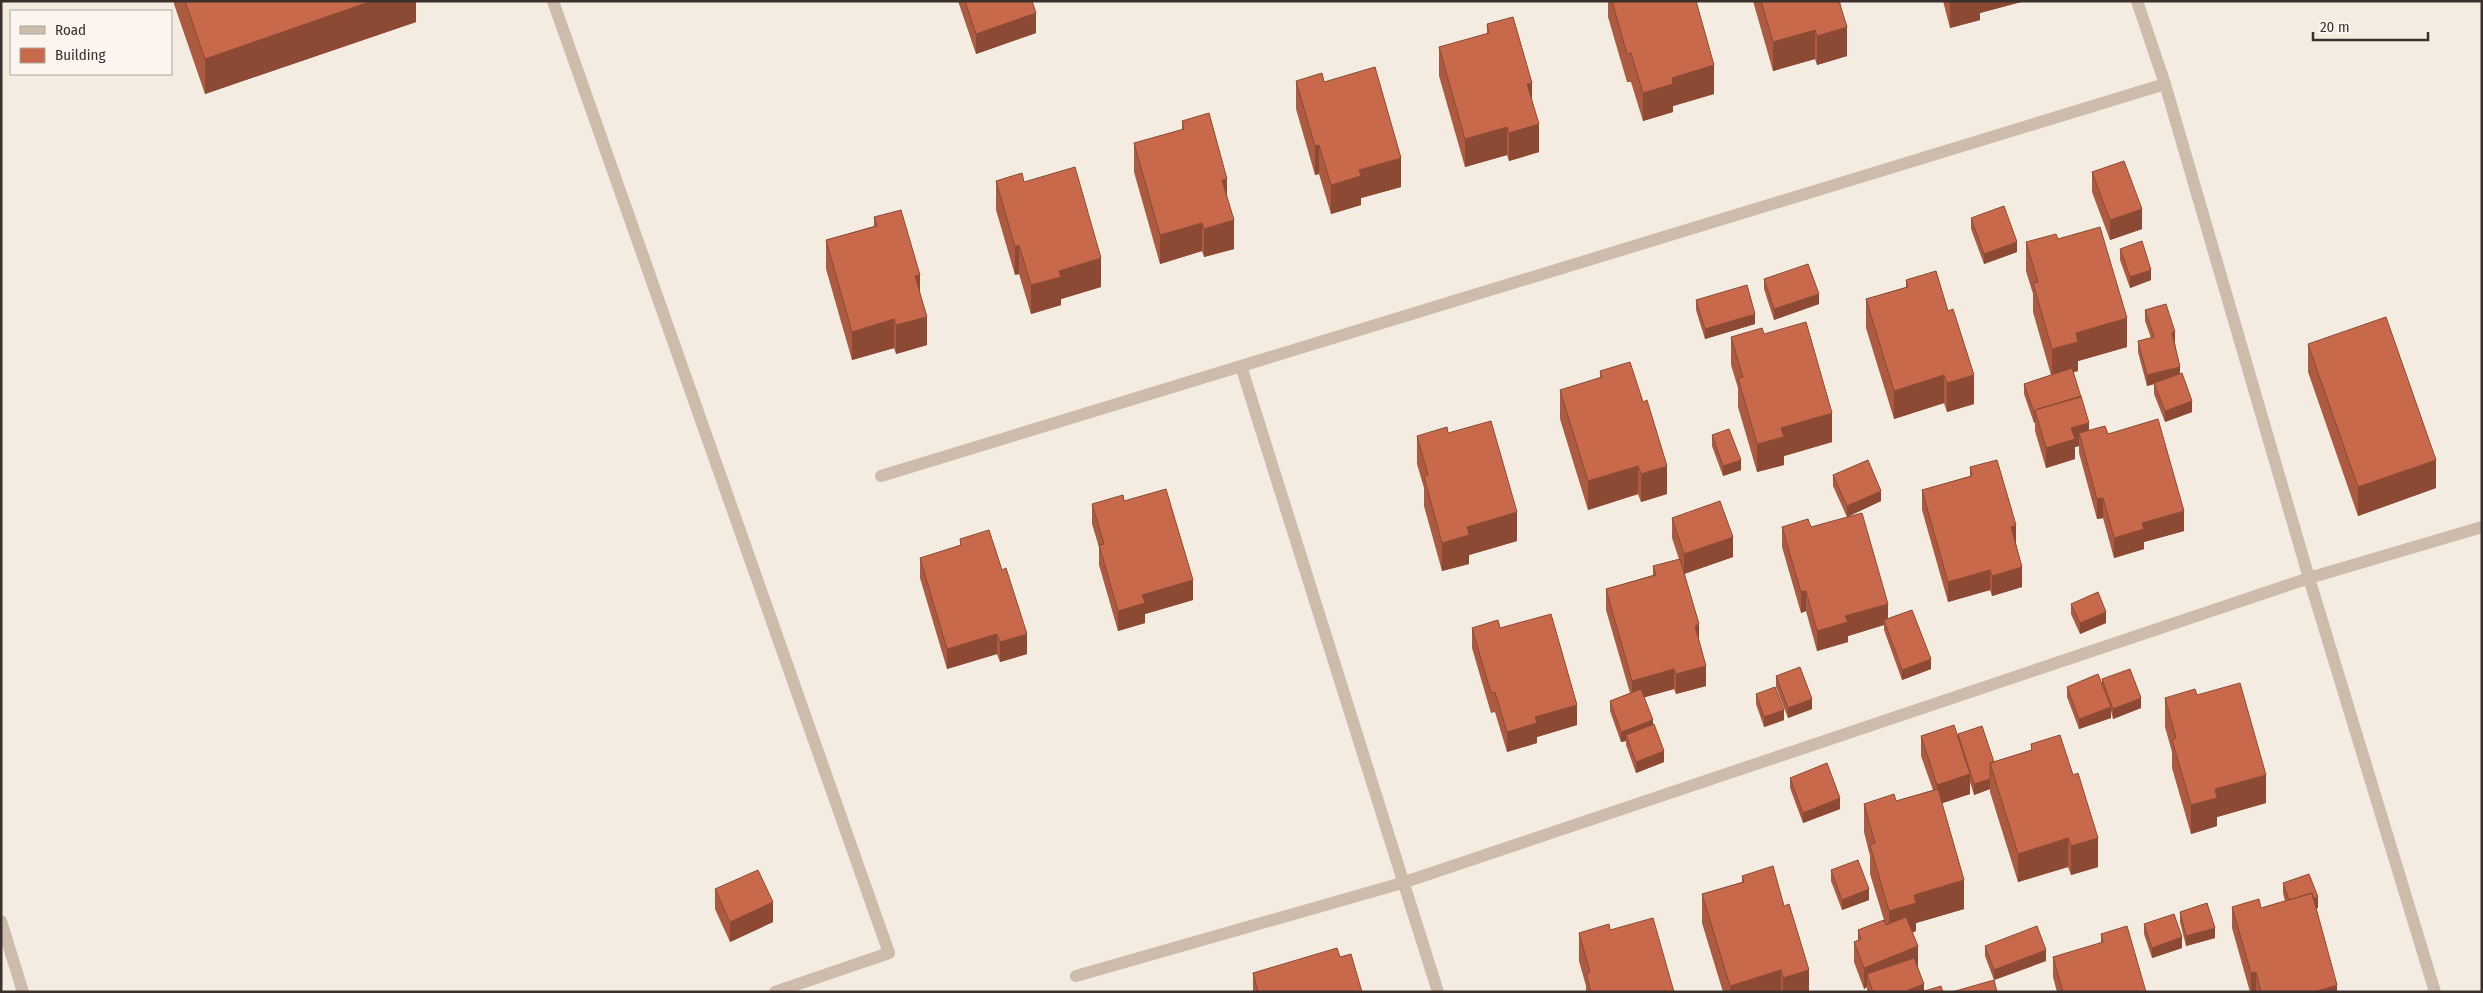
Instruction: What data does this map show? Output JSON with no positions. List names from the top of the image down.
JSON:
{
  "legend": ["Road", "Building"],
  "scale_bar": "20 m"
}
